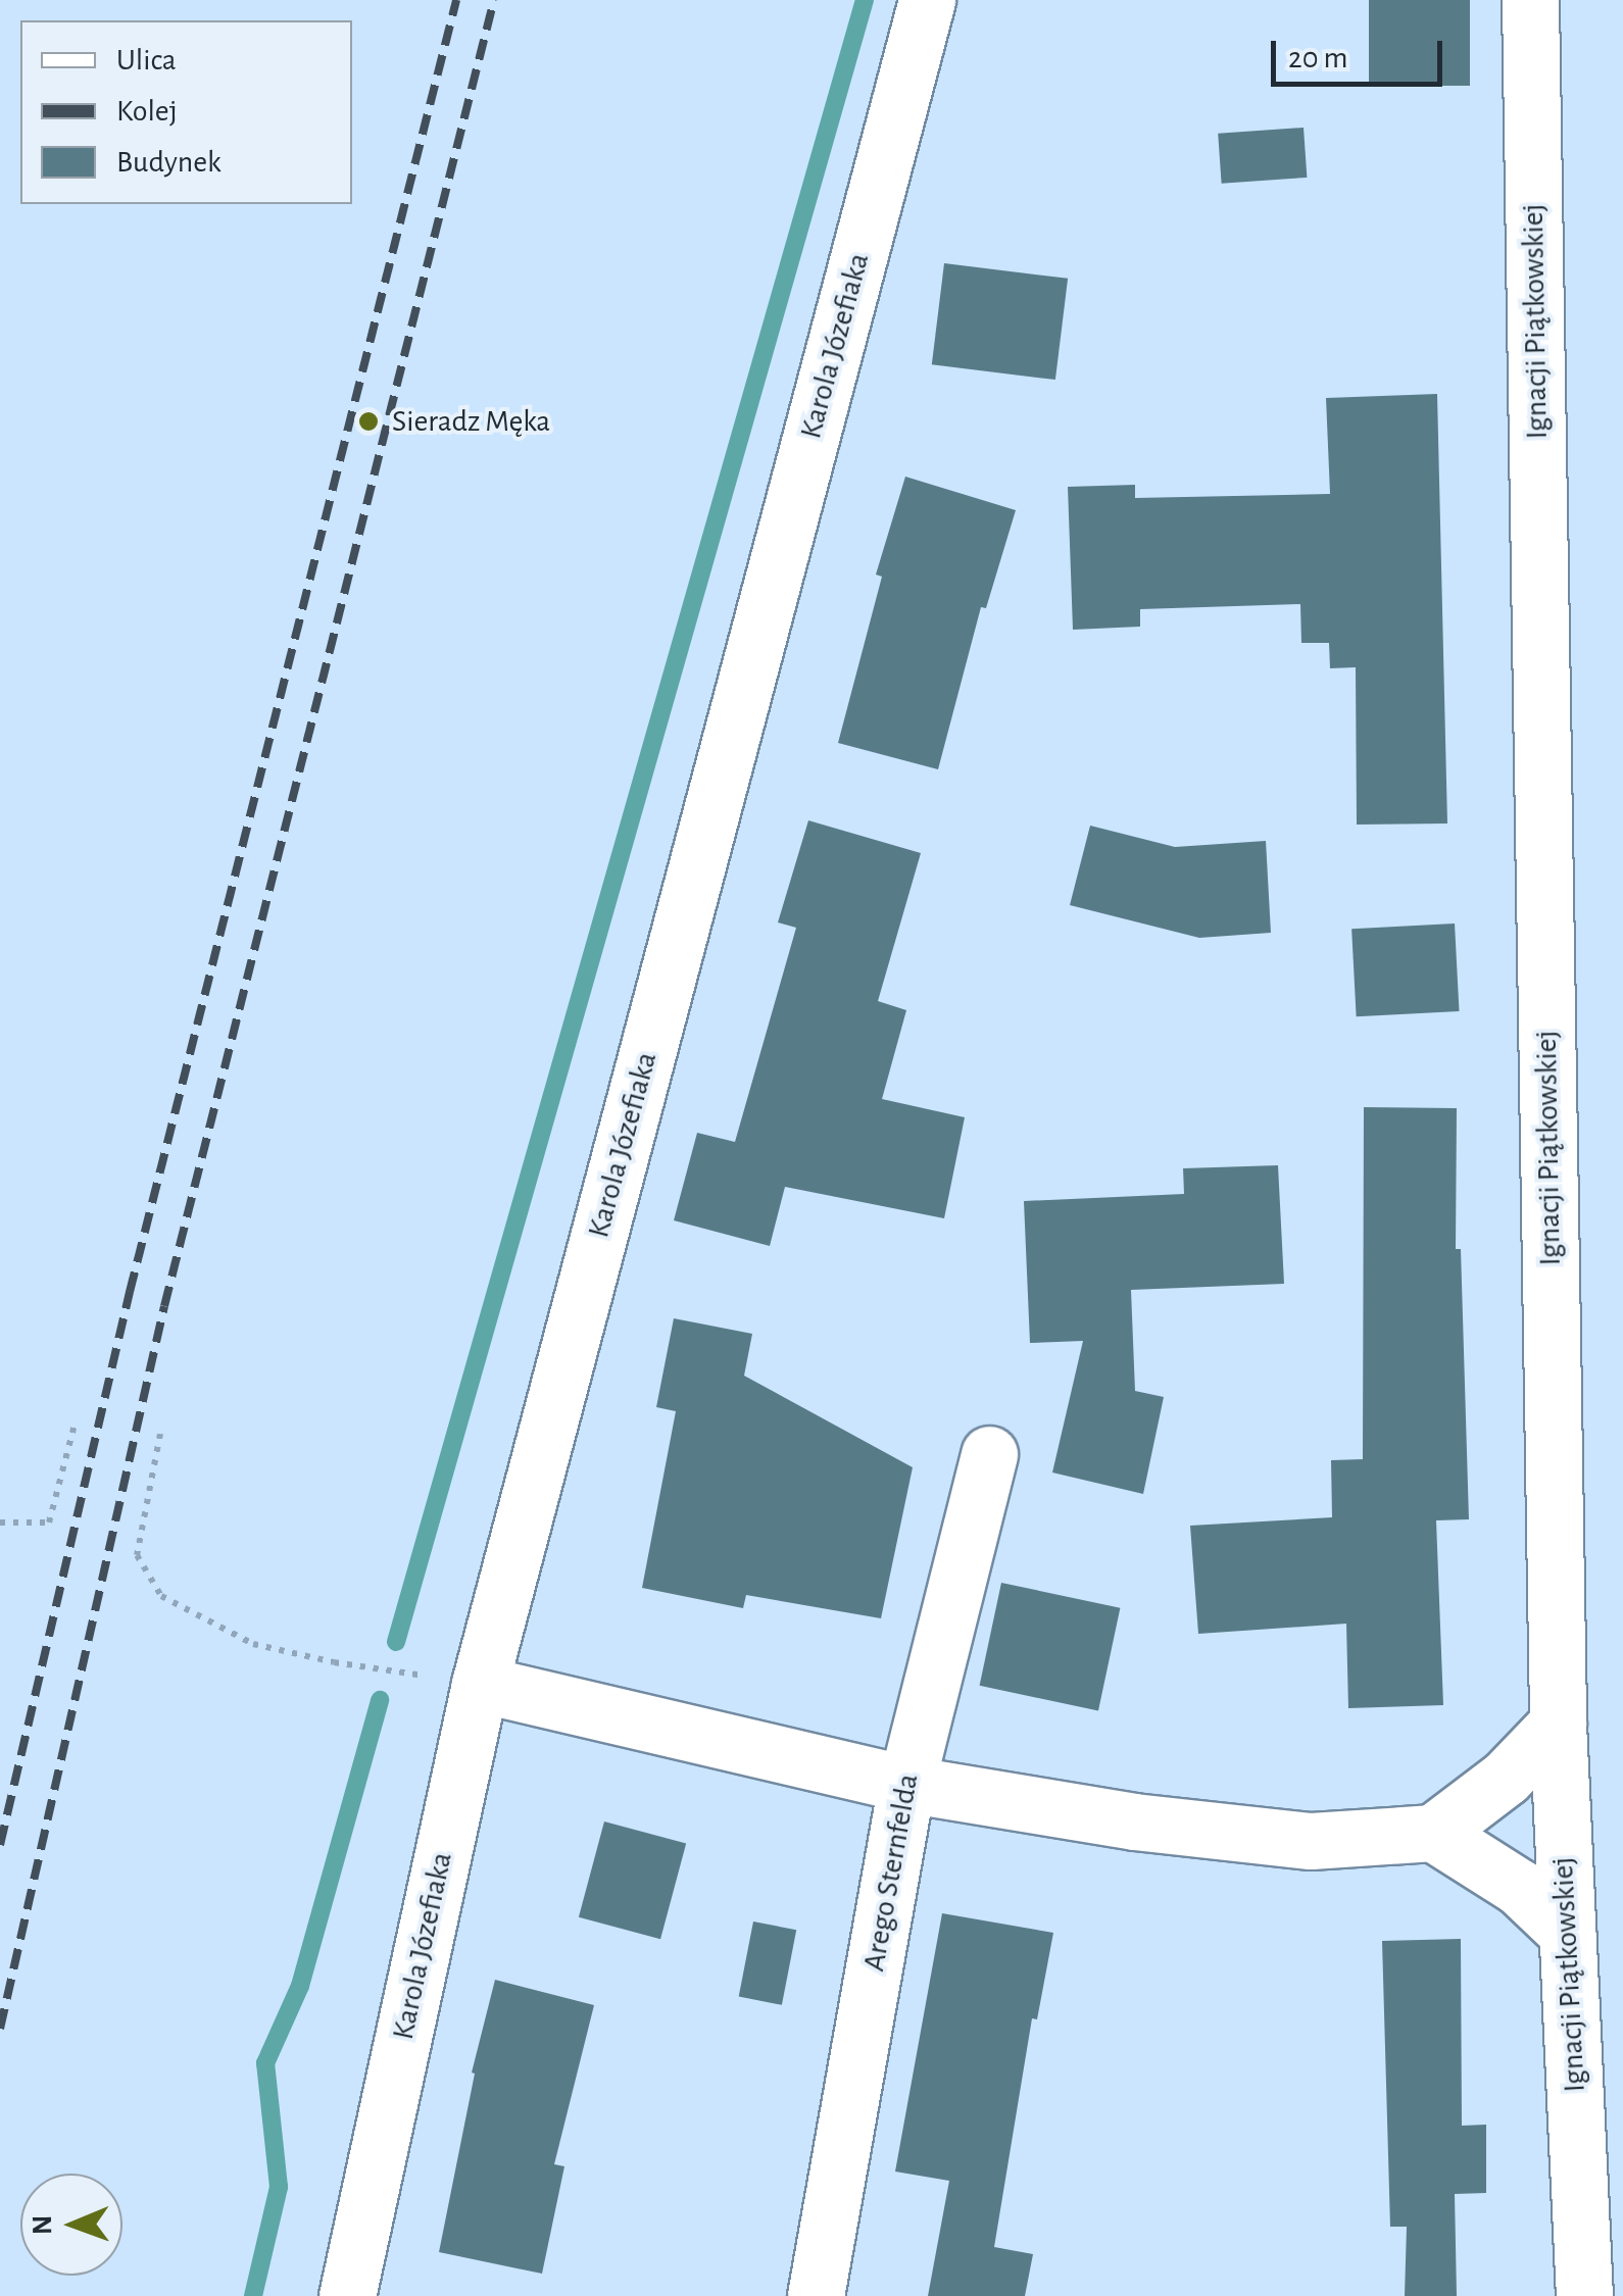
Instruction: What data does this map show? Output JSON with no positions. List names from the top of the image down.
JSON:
{
  "streets": {
    "street": ["Ignacji Piątkowskiej", "Karola Józefiaka", "Arego Sternfelda"]
  },
  "places": ["Sieradz Męka"],
  "legend": ["Ulica", "Kolej", "Budynek"],
  "scale_bar": "20 m",
  "north": "left"
}
